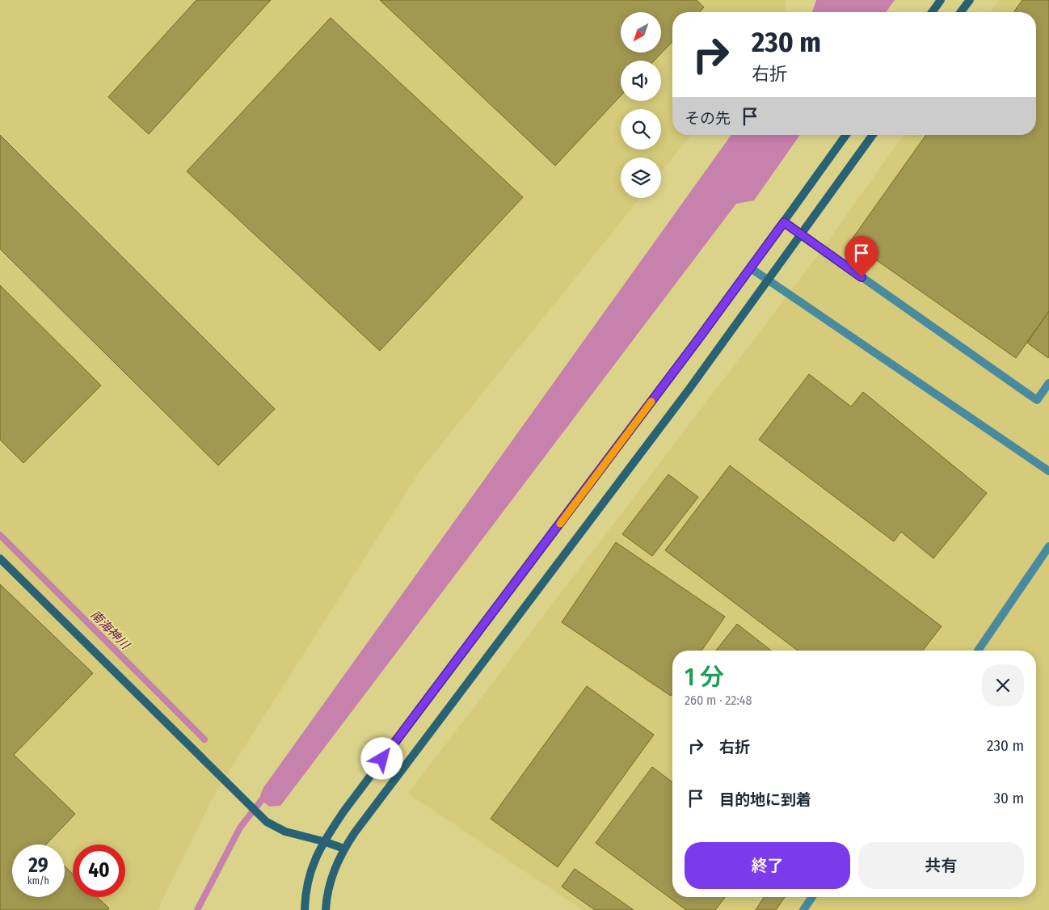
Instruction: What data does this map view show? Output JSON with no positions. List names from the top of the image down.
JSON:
{
  "water": ["南海神川"],
  "north": "bottom left",
  "page": {
    "turn": ["230 m", "右折"],
    "then": "その先",
    "heading": ["1 分", "260 m · 22:48"],
    "list": [
      {
        "name": "右折",
        "value": "230 m"
      },
      {
        "name": "目的地に到着",
        "value": "30 m"
      }
    ],
    "buttons": ["終了", "共有"],
    "speed": "29 km/h",
    "limit": "40"
  }
}
